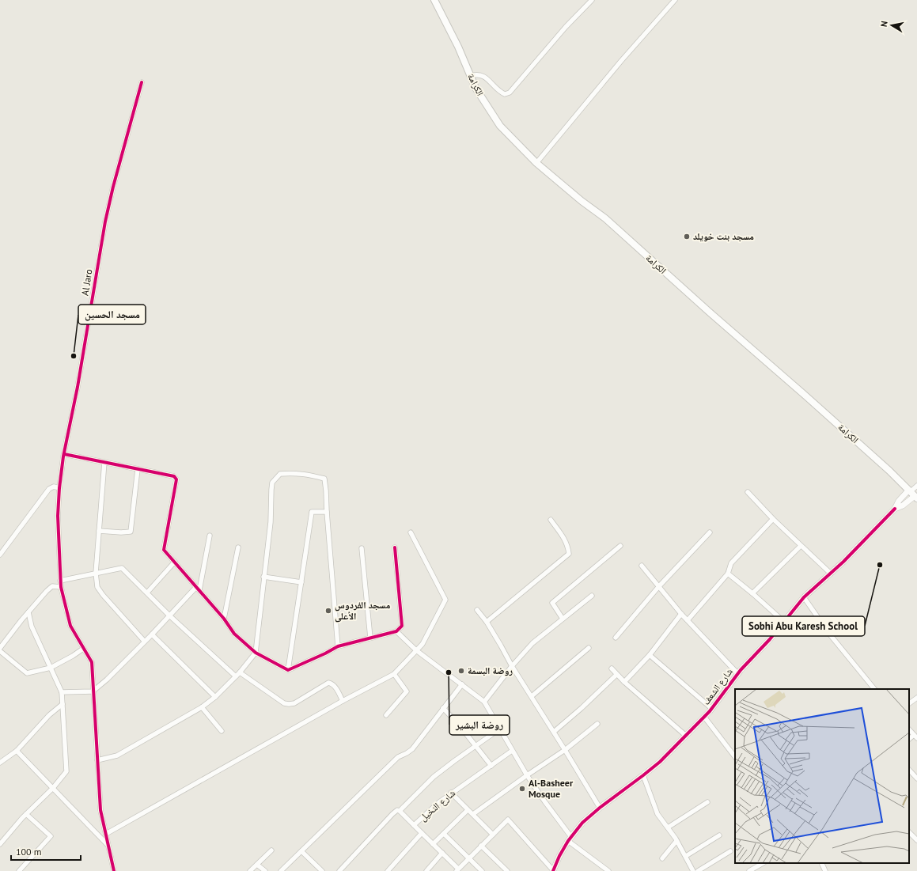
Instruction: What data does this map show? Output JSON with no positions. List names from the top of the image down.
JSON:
{
  "streets": {
    "main road": ["الكرامة"],
    "street": ["Al Jaro", "شارع الشعف", "شارع النخيل"]
  },
  "crossings": [
    ["الكرامة", "شارع الشعف"]
  ],
  "places": [
    "مسجد بنت خويلد",
    "مسجد الحسين",
    "Sobhi Abu Karesh School",
    "مسجد الفردوس الأعلى",
    "روضة البسمة",
    "روضة البشير",
    "Al-Basheer Mosque"
  ],
  "scale_bar": "100 m",
  "north": "left"
}
